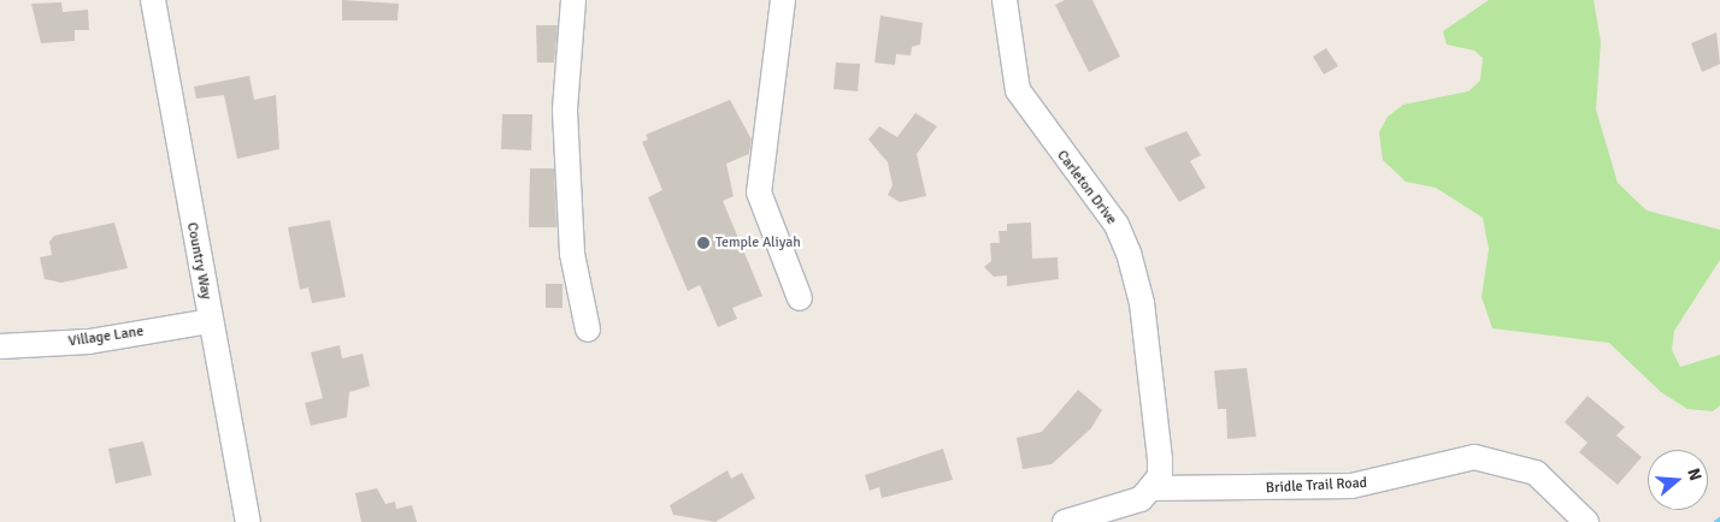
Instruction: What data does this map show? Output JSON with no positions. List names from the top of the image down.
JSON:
{
  "streets": {
    "street": [
      "Carleton Drive",
      "Country Way",
      "Village Lane",
      "Bridle Trail Road"
    ]
  },
  "crossings": [
    ["Carleton Drive", "Bridle Trail Road"],
    ["Country Way", "Village Lane"]
  ],
  "places": ["Temple Aliyah"],
  "north": "right"
}
